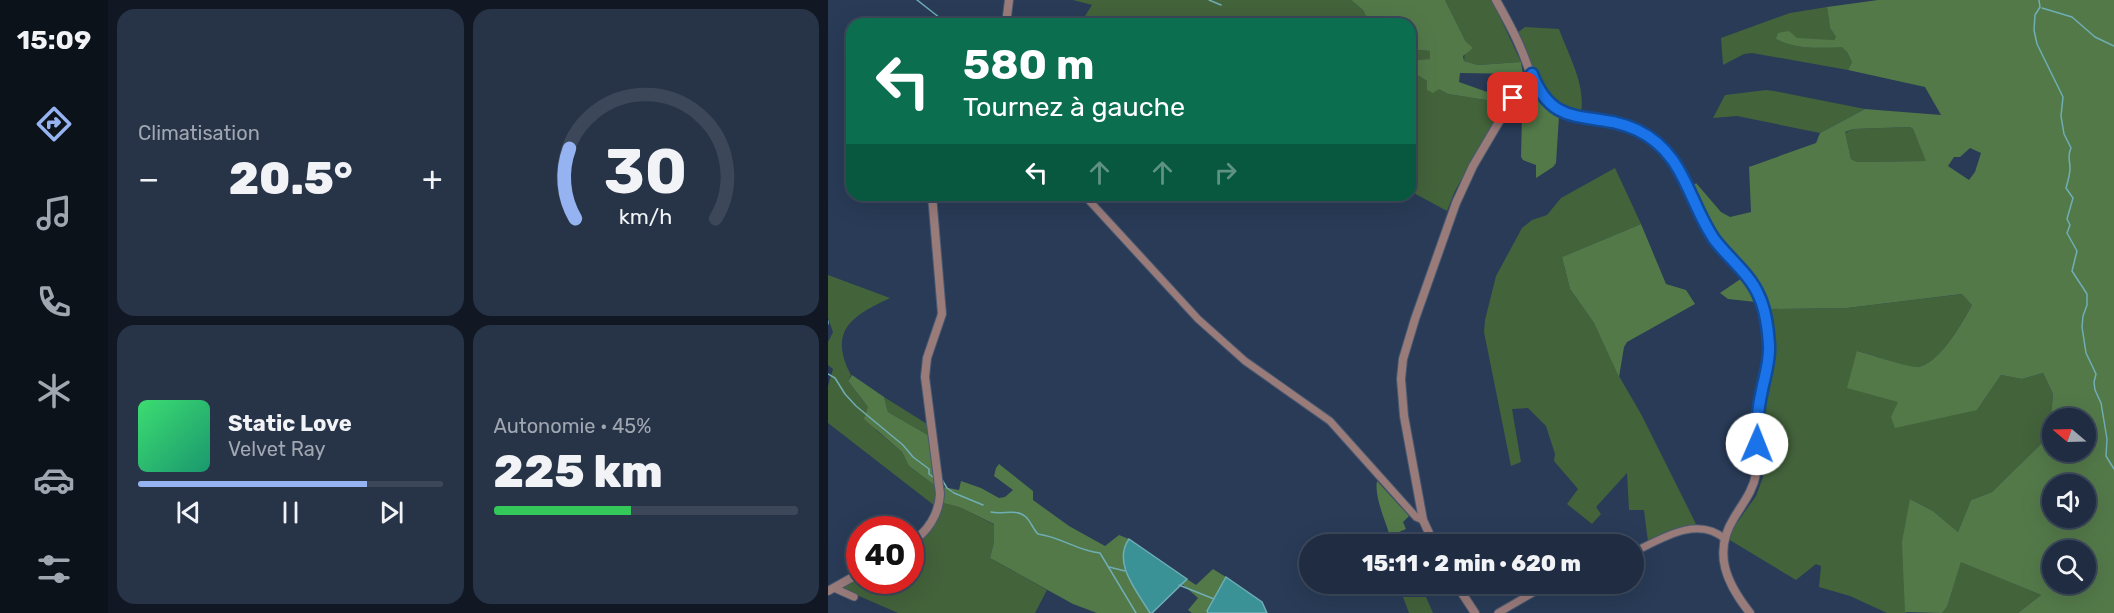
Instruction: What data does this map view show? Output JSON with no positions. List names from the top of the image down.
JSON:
{
  "north": "left",
  "page": {
    "tabs": "15:09",
    "tile": [
      "Climatisation",
      ["Autonomie · 45%", "225 km"]
    ],
    "turn": ["580 m", "Tournez à gauche"],
    "heat": ["−", "20.5°", "+"],
    "song": ["Static Love", "Velvet Ray"],
    "limit": "40",
    "trip": "15:11 · 2 min · 620 m",
    "gauge": ["30", "km/h"]
  }
}
